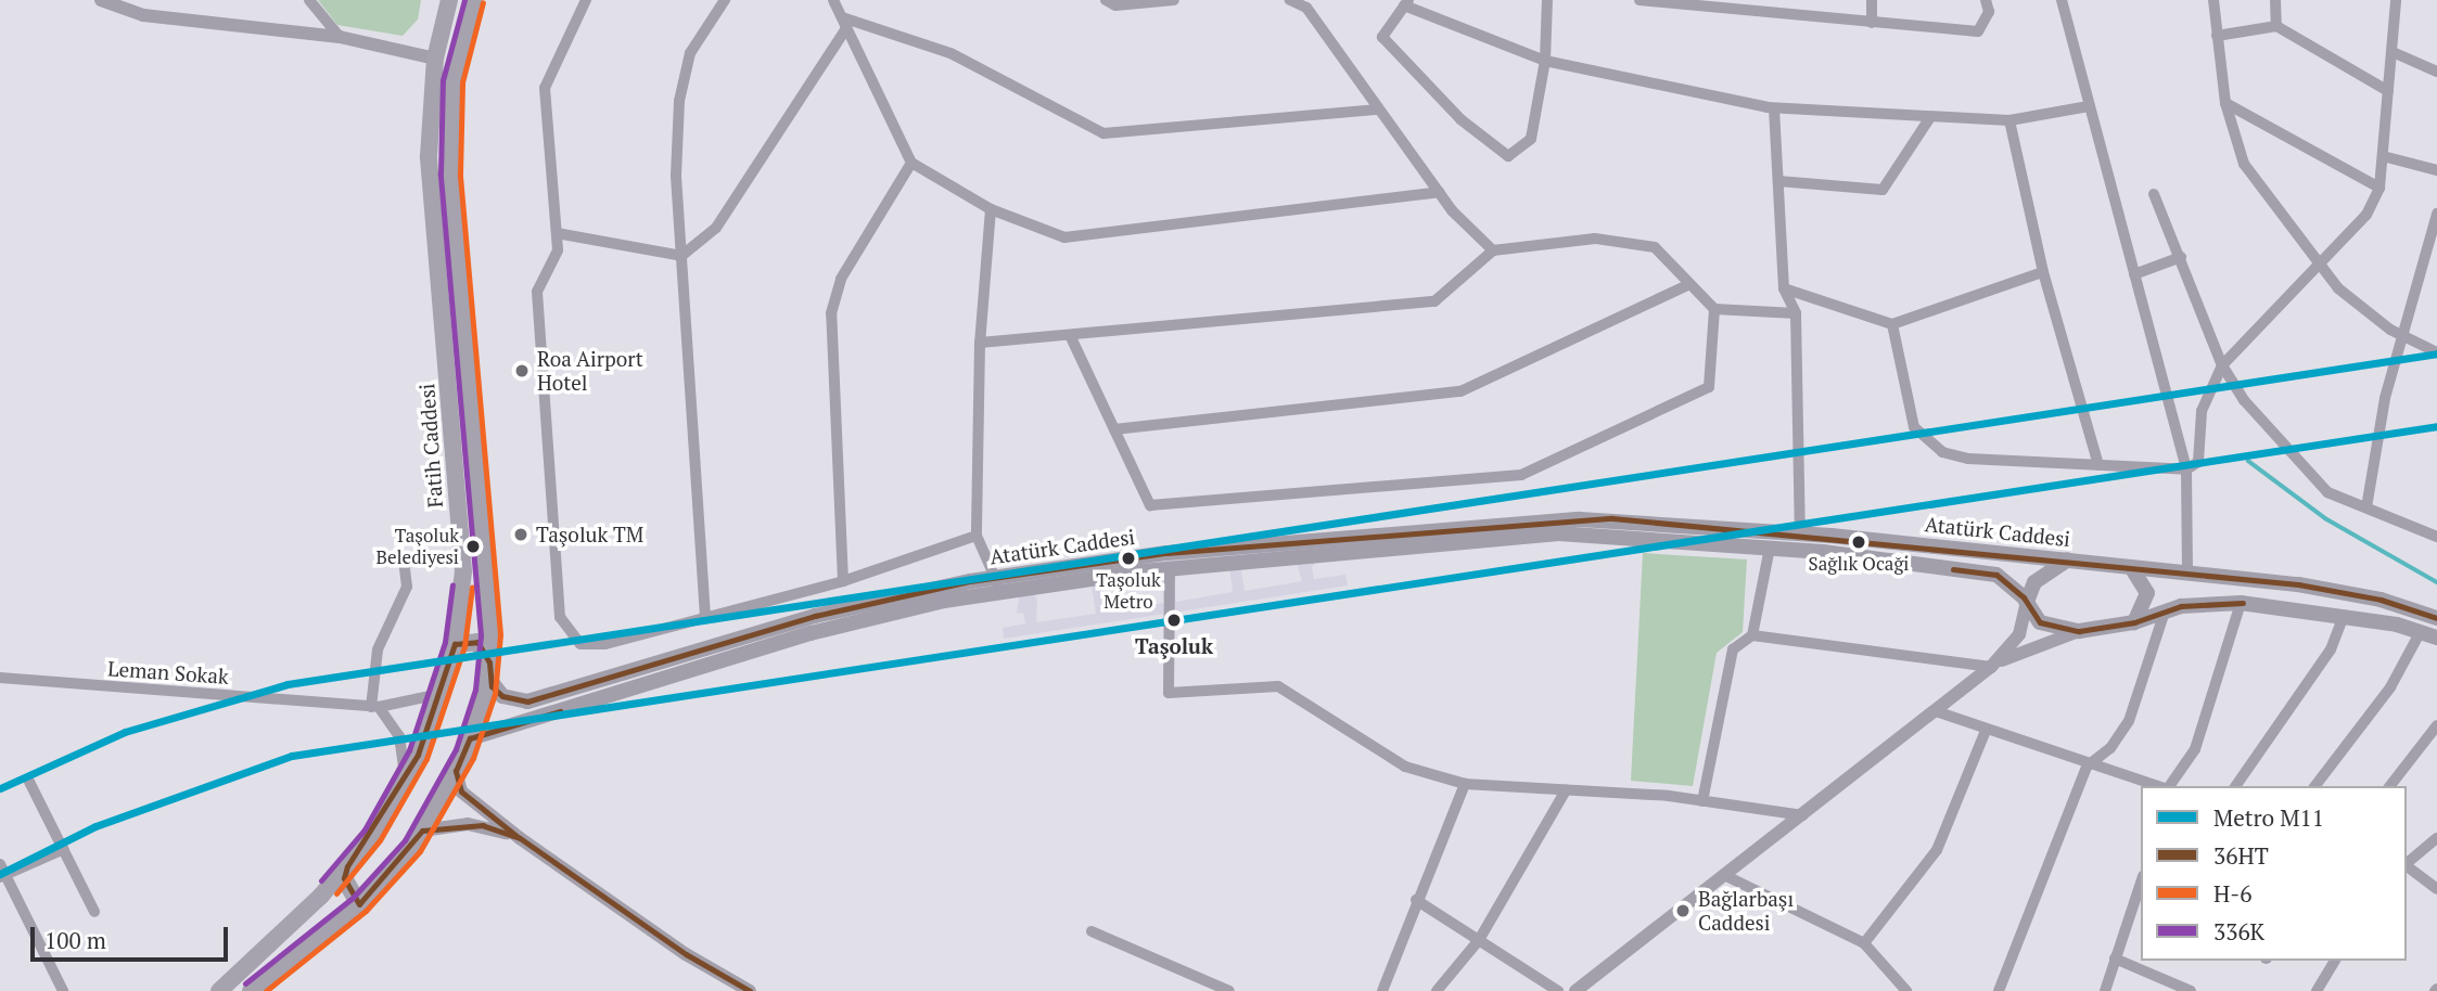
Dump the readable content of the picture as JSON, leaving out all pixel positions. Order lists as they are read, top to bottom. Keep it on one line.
{"streets":{"main road":["Fatih Caddesi","Atatürk Caddesi"],"street":["Leman Sokak"]},"crossings":[["Fatih Caddesi","Atatürk Caddesi"],["Fatih Caddesi","Leman Sokak"]],"places":["Roa Airport Hotel","Taşoluk TM","Sağlık Ocaği","Taşoluk Belediyesi","Taşoluk Metro","Taşoluk","Bağlarbaşı Caddesi"],"lines":["transit line 336K","transit line H-6","metro line M11","transit line 36HT"],"legend":["Metro M11","36HT","H-6","336K"],"scale_bar":"100 m"}
